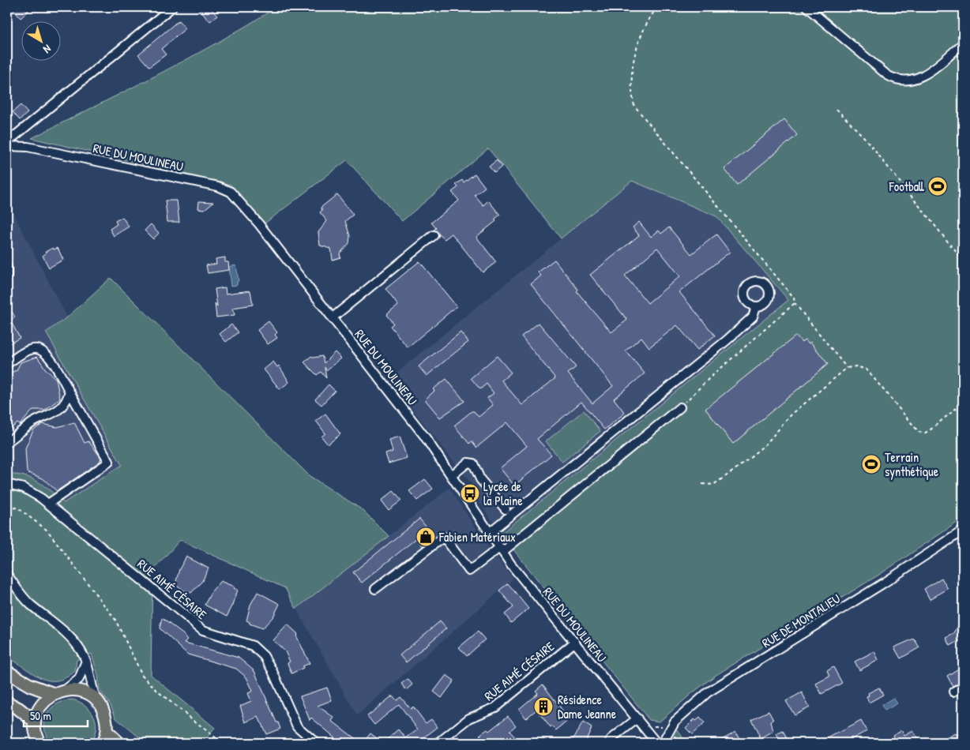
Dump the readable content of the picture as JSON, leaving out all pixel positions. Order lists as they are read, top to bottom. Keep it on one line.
{"streets":{"street":["RUE DU MOULINEAU","RUE AIMÉ CÉSAIRE","RUE DE MONTALIEU"]},"crossings":[["RUE DU MOULINEAU","RUE AIMÉ CÉSAIRE"]],"places":{"sports":["Football","Terrain synthétique"],"bus stop":["Lycée de la Plaine"],"shop":["Fabien Matériaux"],"building":["Résidence Dame Jeanne"]},"scale_bar":"50 m","north":"bottom right"}
